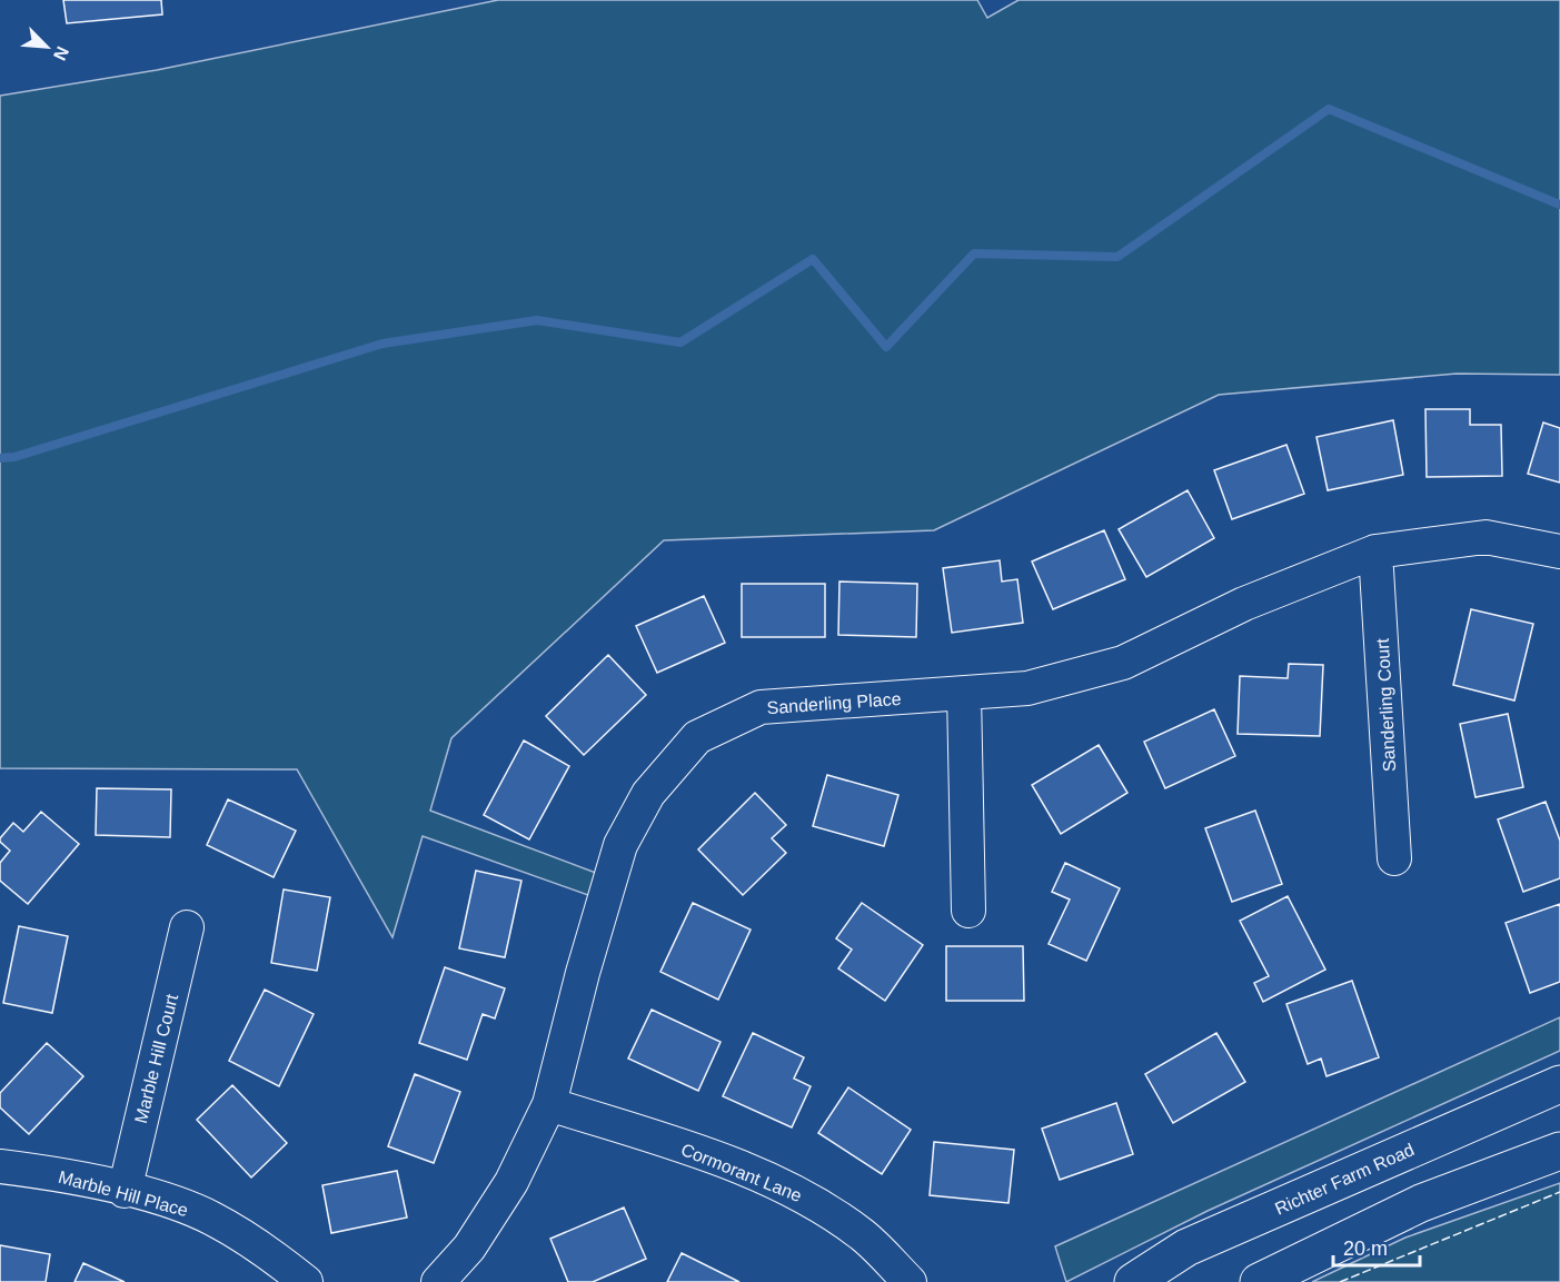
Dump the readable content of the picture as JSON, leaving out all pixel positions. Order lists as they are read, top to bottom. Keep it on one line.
{"streets":{"main road":["Richter Farm Road"],"street":["Sanderling Place","Sanderling Court","Marble Hill Court","Cormorant Lane","Marble Hill Place"]},"crossings":[["Sanderling Place","Sanderling Court"],["Sanderling Place","Cormorant Lane"],["Marble Hill Court","Marble Hill Place"]],"scale_bar":"20 m","north":"bottom right"}
